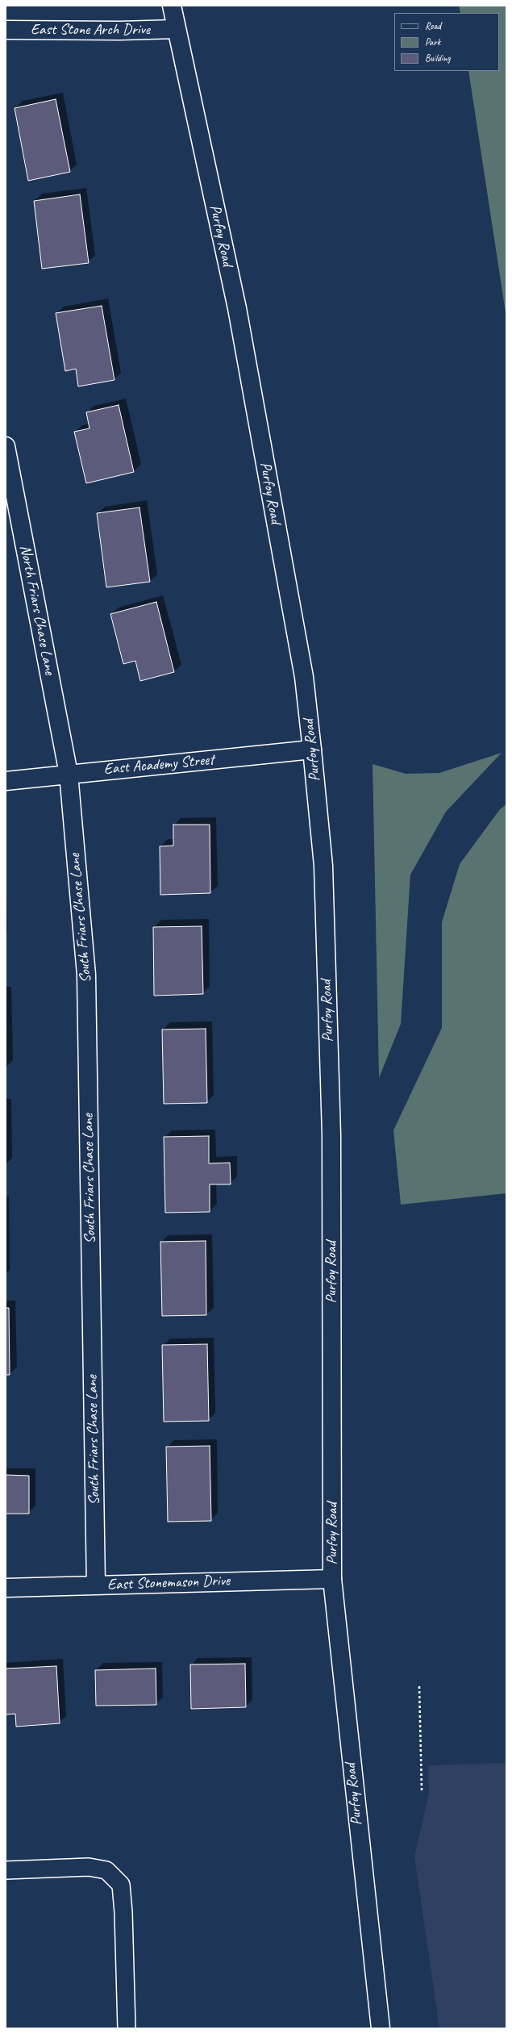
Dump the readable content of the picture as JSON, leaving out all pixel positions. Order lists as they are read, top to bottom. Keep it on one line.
{"streets":{"street":["East Stone Arch Drive","Purfoy Road","North Friars Chase Lane","East Academy Street","South Friars Chase Lane","East Stonemason Drive"]},"crossings":[["East Stone Arch Drive","Purfoy Road"],["Purfoy Road","East Academy Street"],["Purfoy Road","East Stonemason Drive"],["North Friars Chase Lane","East Academy Street"],["North Friars Chase Lane","South Friars Chase Lane"],["East Academy Street","South Friars Chase Lane"],["South Friars Chase Lane","East Stonemason Drive"]],"legend":["Road","Park","Building"]}
